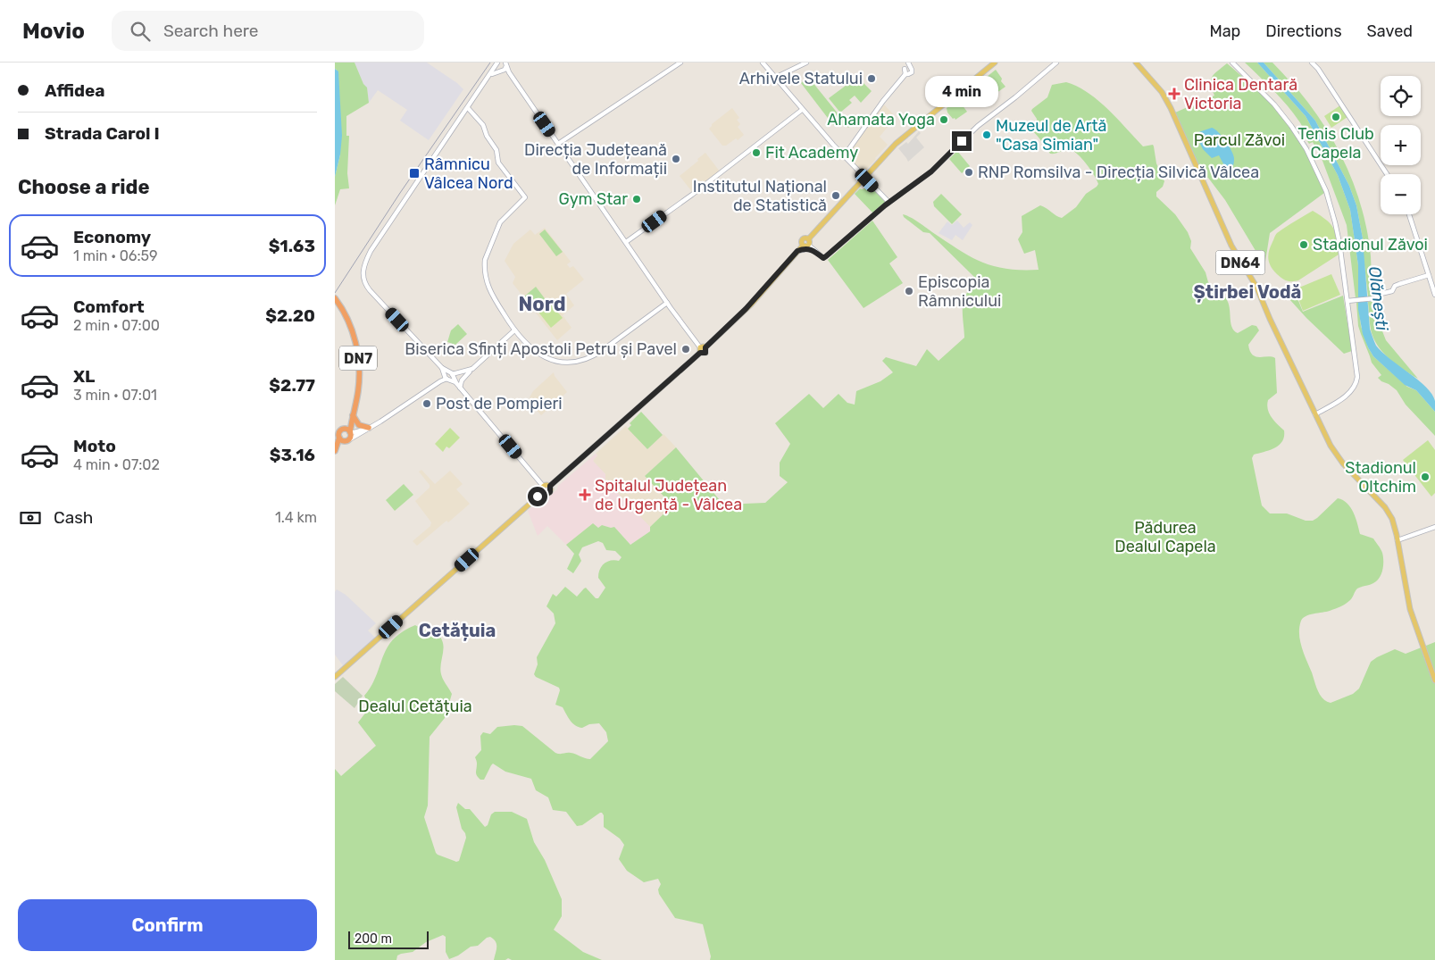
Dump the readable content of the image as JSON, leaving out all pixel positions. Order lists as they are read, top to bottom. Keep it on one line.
{"streets":{"highway":["DN7"],"main road":["DN64"]},"districts":["Știrbei Vodă","Nord","Cetățuia"],"water":["Olănești"],"parks":["Parcul Zăvoi","Pădurea Dealul Capela","Dealul Cetățuia"],"places":{"other":["Arhivele Statului","Tenis Club Capela","Ahamata Yoga","Muzeul de Artă \"Casa Simian\"","Fit Academy","Direcția Județeană de Informații","RNP Romsilva - Direcția Silvică Vâlcea","Institutul Național de Statistică","Gym Star","Stadionul Zăvoi","Episcopia Râmnicului","Biserica Sfinți Apostoli Petru și Pavel","Post de Pompieri","Stadionul Oltchim"],"health":["Clinica Dentară Victoria","Spitalul Județean de Urgență - Vâlcea"],"transit":["Râmnicu Vâlcea Nord"]},"scale_bar":"200 m","page":{"header":"Movio","search":"Search here","nav":["Map","Directions","Saved"],"banner":["Affidea","Strada Carol I"],"map_buttons":["+","−"],"bubble":"4 min","heading":"Choose a ride","list":[{"name":"Economy","note":"1 min · 06:59","value":"$1.63"},{"name":"Comfort","note":"2 min · 07:00","value":"$2.20"},{"name":"XL","note":"3 min · 07:01","value":"$2.77"},{"name":"Moto","note":"4 min · 07:02","value":"$3.16"}],"pay":["Cash","1.4 km"],"buttons":"Confirm","scale":"200 m"}}
